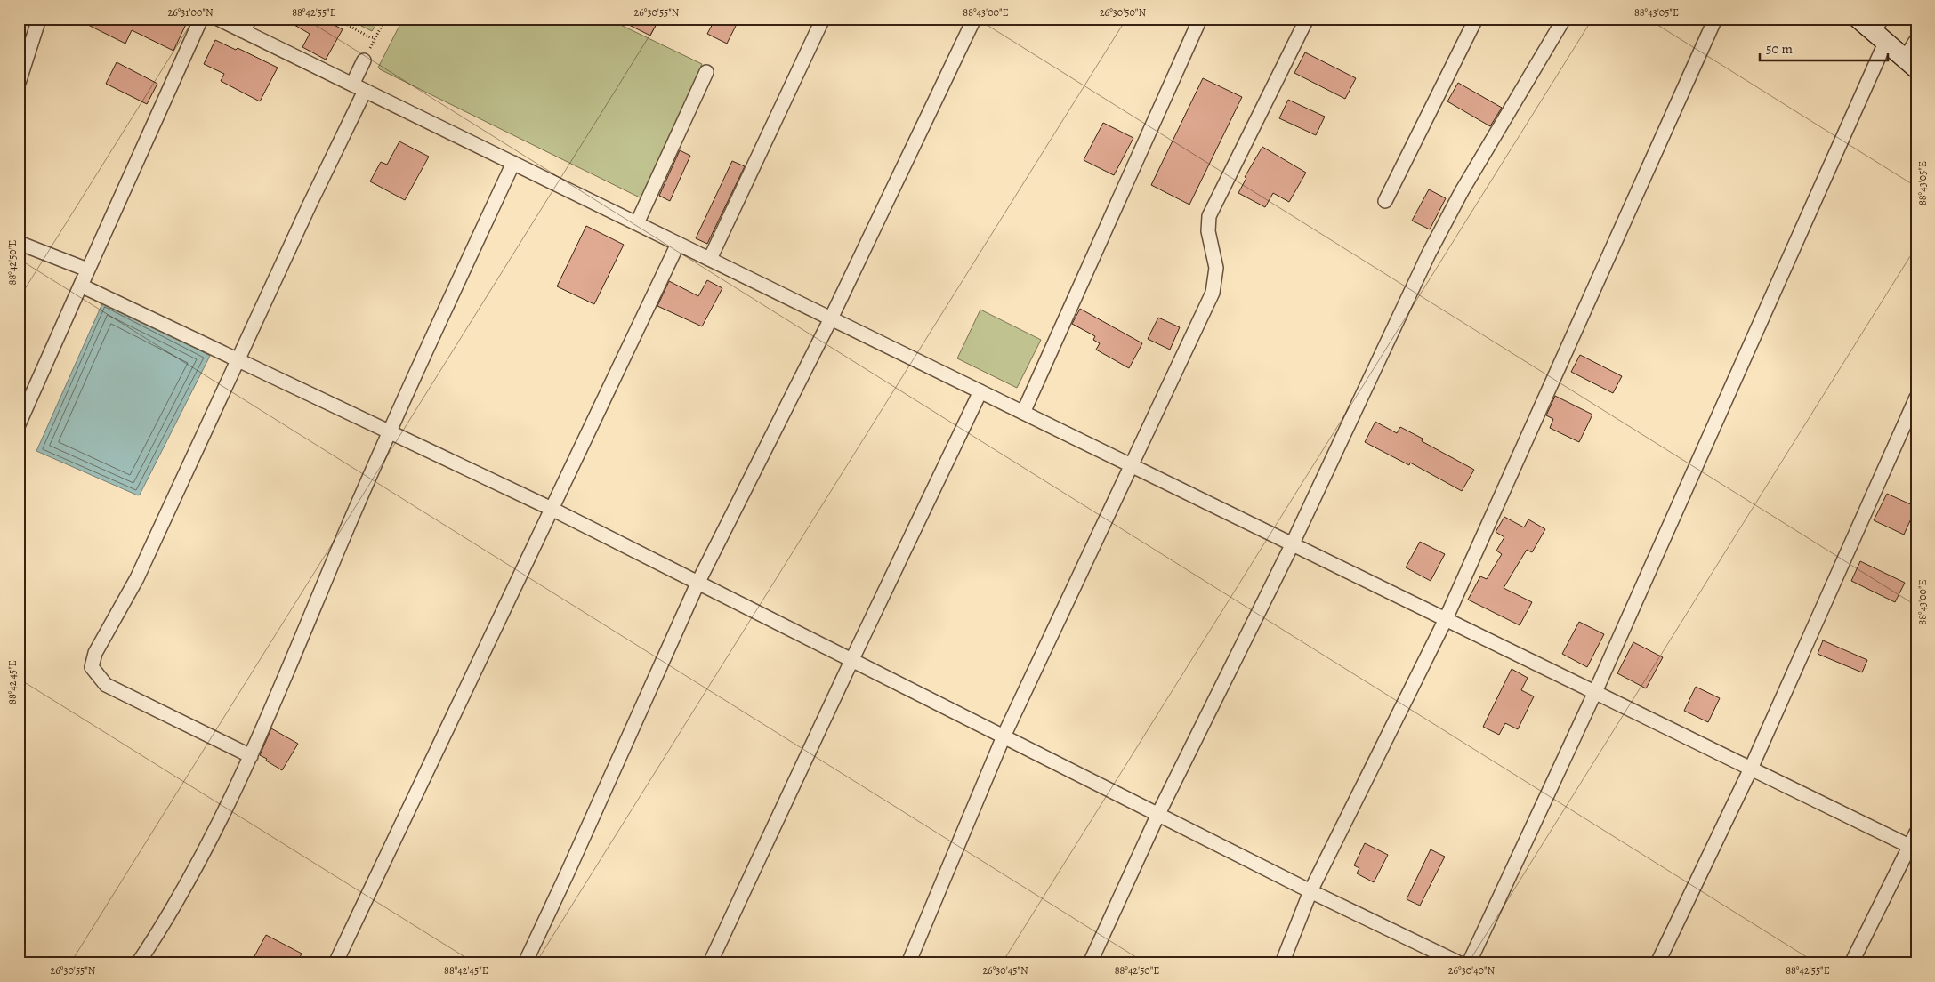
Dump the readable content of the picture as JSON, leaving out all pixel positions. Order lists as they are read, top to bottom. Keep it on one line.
{"scale_bar":"50 m","coordinates":["26°31'00\"N","88°42'55\"E","26°30'55\"N","88°43'00\"E","26°30'50\"N","88°43'05\"E","88°42'50\"E","88°42'45\"E","26°30'45\"N","26°30'40\"N"]}
